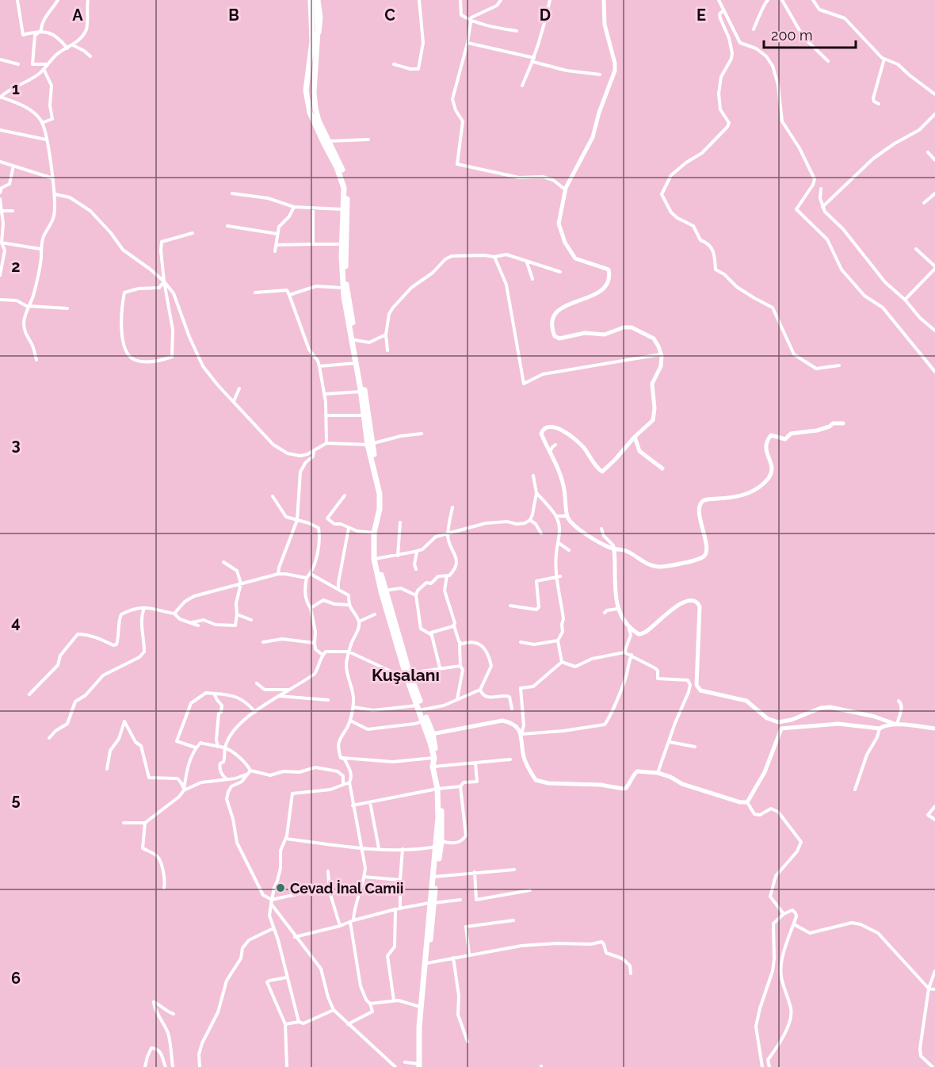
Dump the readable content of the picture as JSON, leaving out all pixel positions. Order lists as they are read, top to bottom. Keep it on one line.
{"districts":["Kuşalanı"],"places":["Cevad İnal Camii"],"scale_bar":"200 m","grid":{"columns":["A","B","C","D","E"],"rows":["1","2","3","4","5","6"]}}
